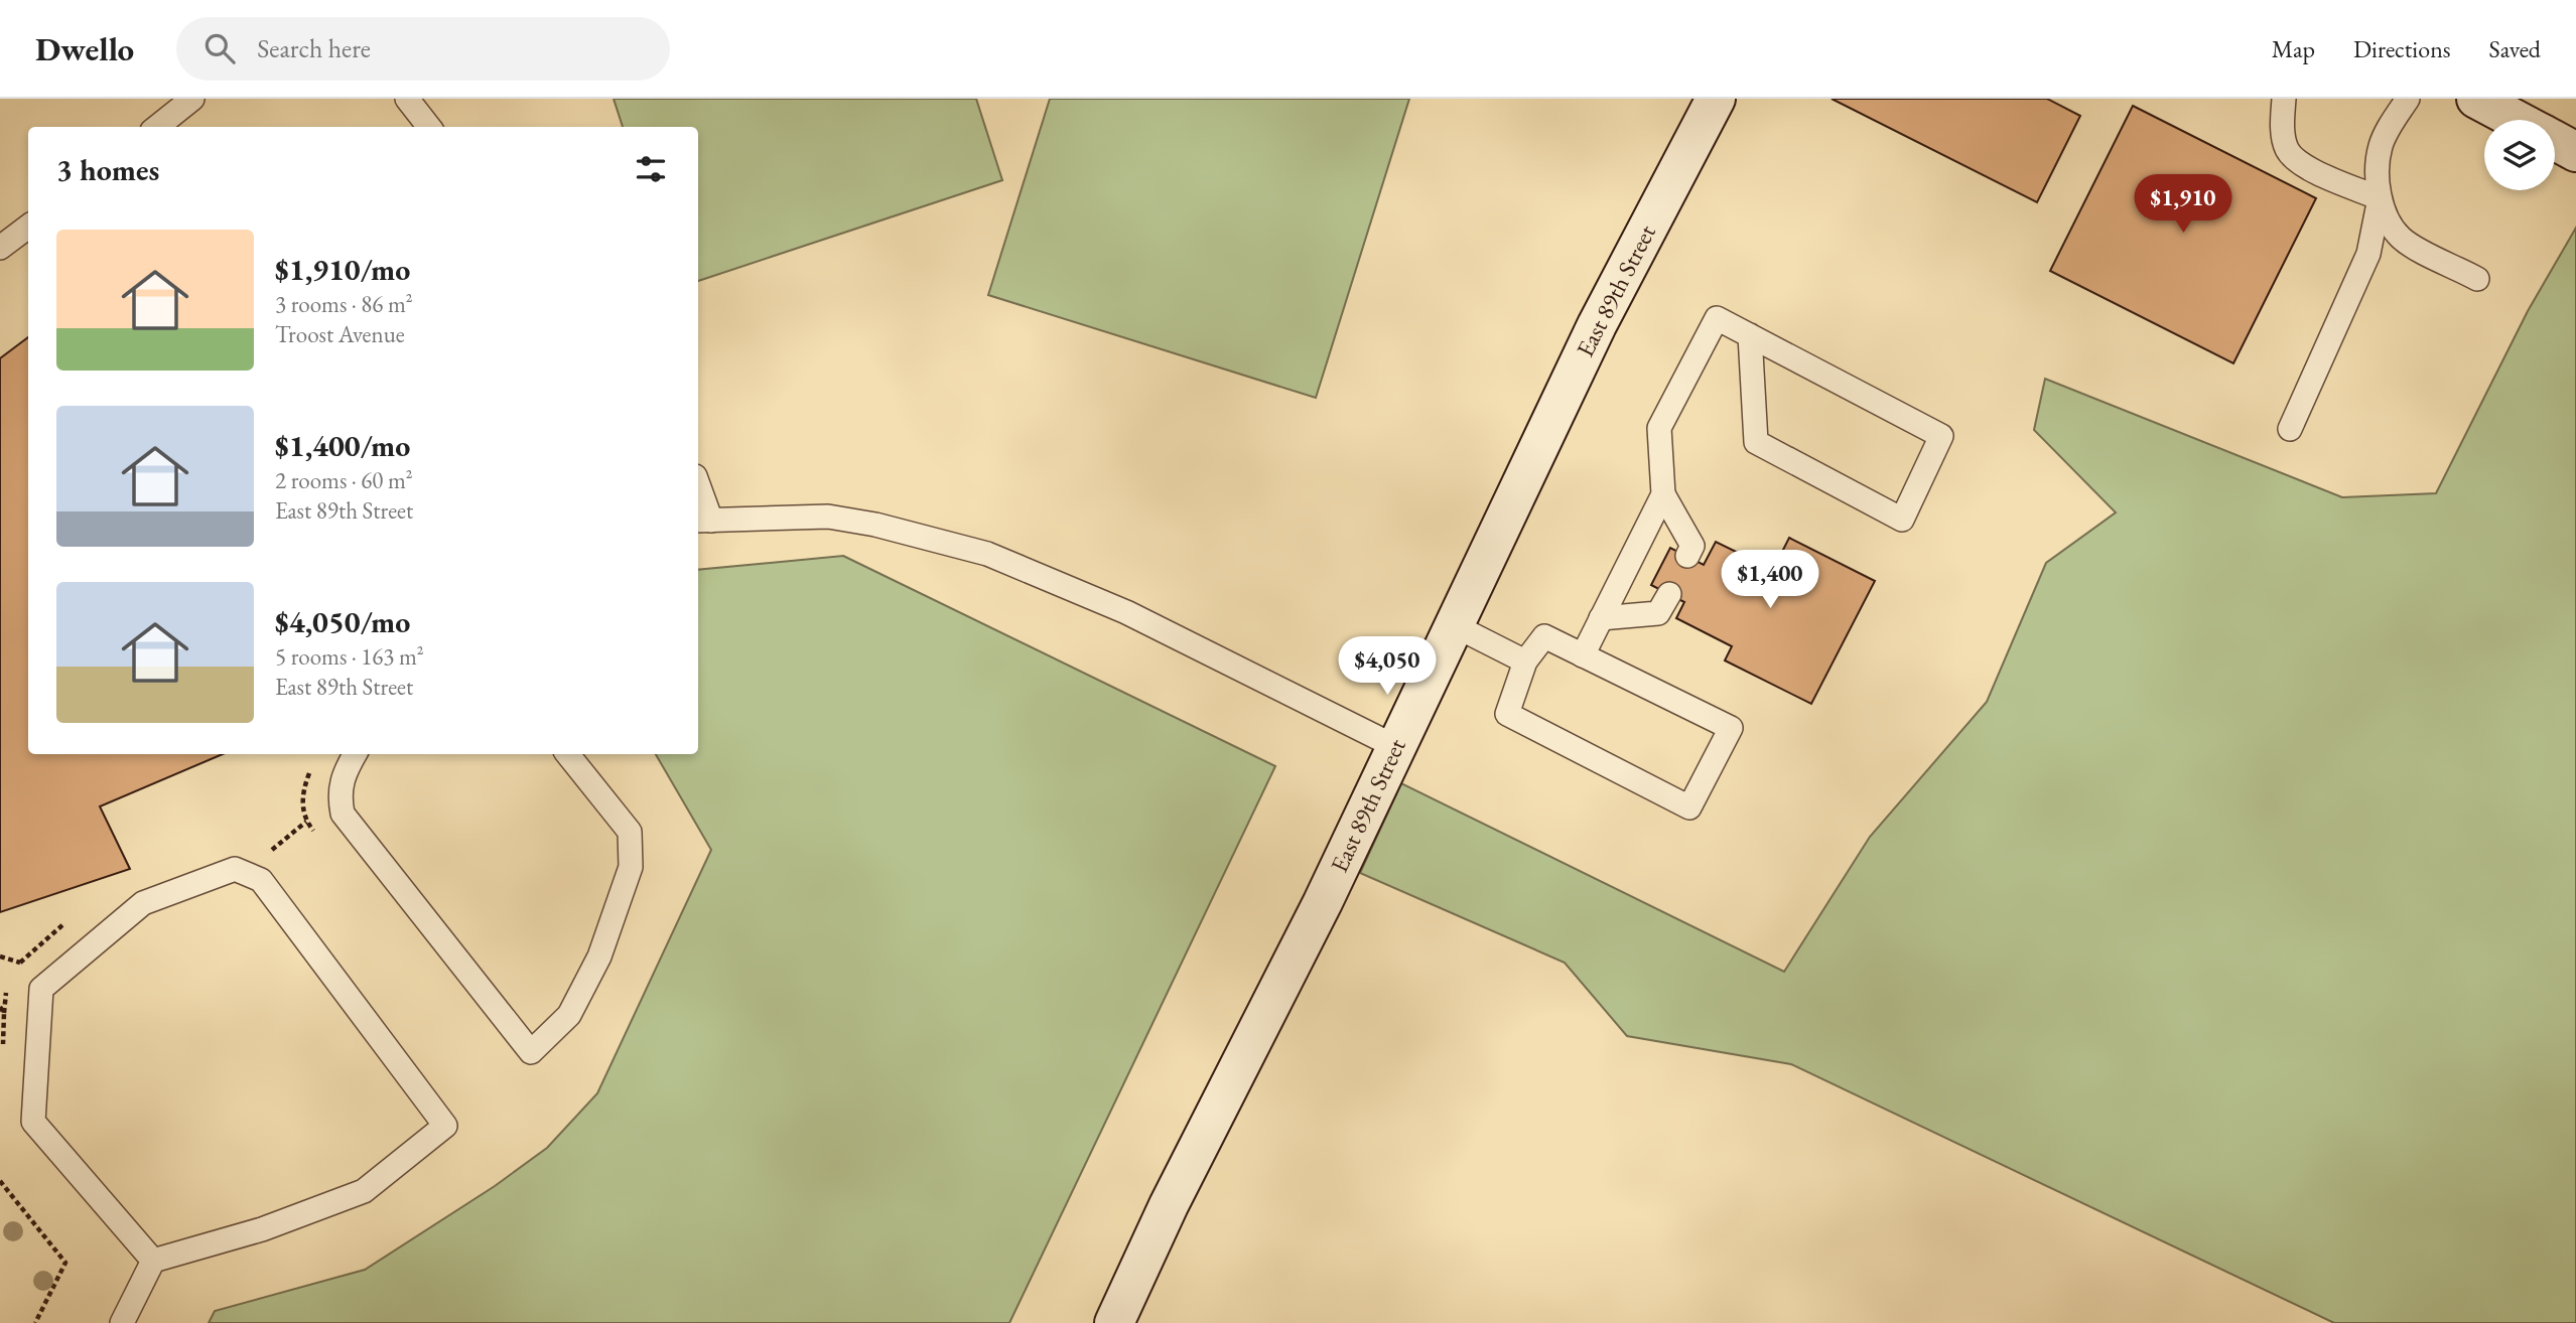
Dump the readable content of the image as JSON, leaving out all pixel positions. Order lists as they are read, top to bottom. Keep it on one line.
{"streets":{"street":["East 89th Street"]},"page":{"header":"Dwello","search":"Search here","nav":["Map","Directions","Saved"],"heading":"3 homes","price":["$1,910","$1,400","$4,050"],"list":[{"name":"$1,910/mo","note":"3 rooms · 86 m² · Troost Avenue"},{"name":"$1,400/mo","note":"2 rooms · 60 m² · East 89th Street"},{"name":"$4,050/mo","note":"5 rooms · 163 m² · East 89th Street"}]}}
